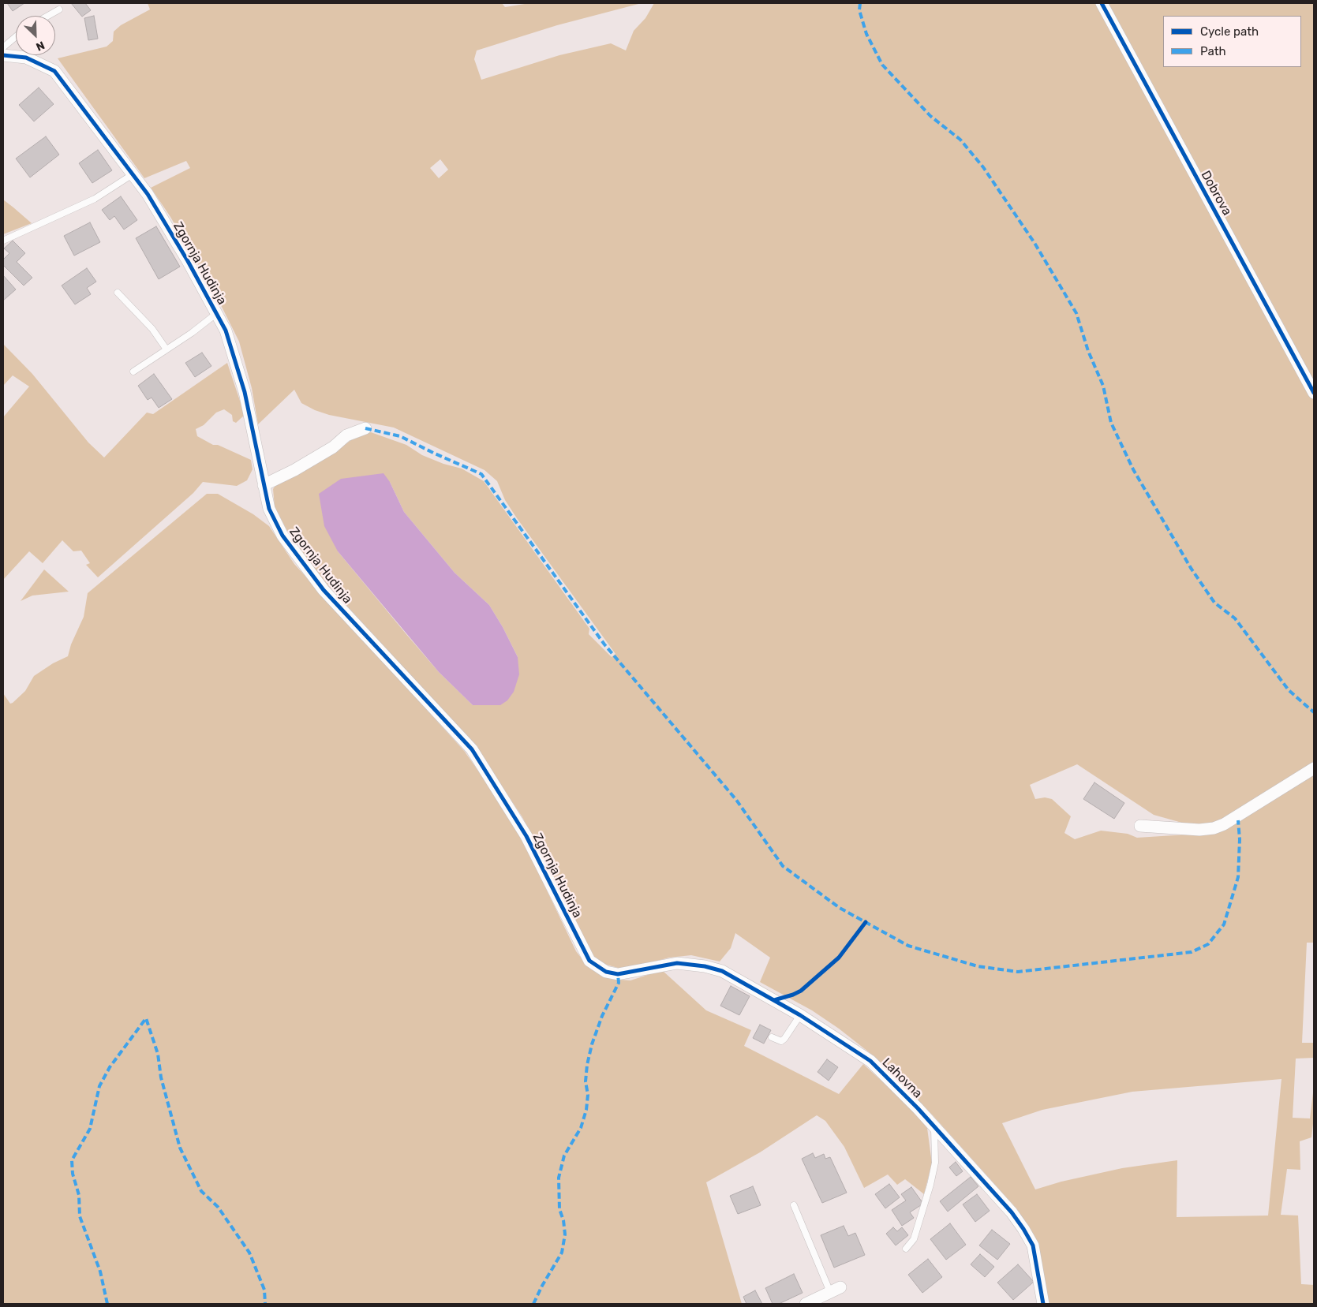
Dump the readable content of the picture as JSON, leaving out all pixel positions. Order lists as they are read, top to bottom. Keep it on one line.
{"streets":{"street":["Dobrova","Zgornja Hudinja","Lahovna"]},"crossings":[["Zgornja Hudinja","Lahovna"]],"legend":["Cycle path","Path"],"north":"bottom right"}
